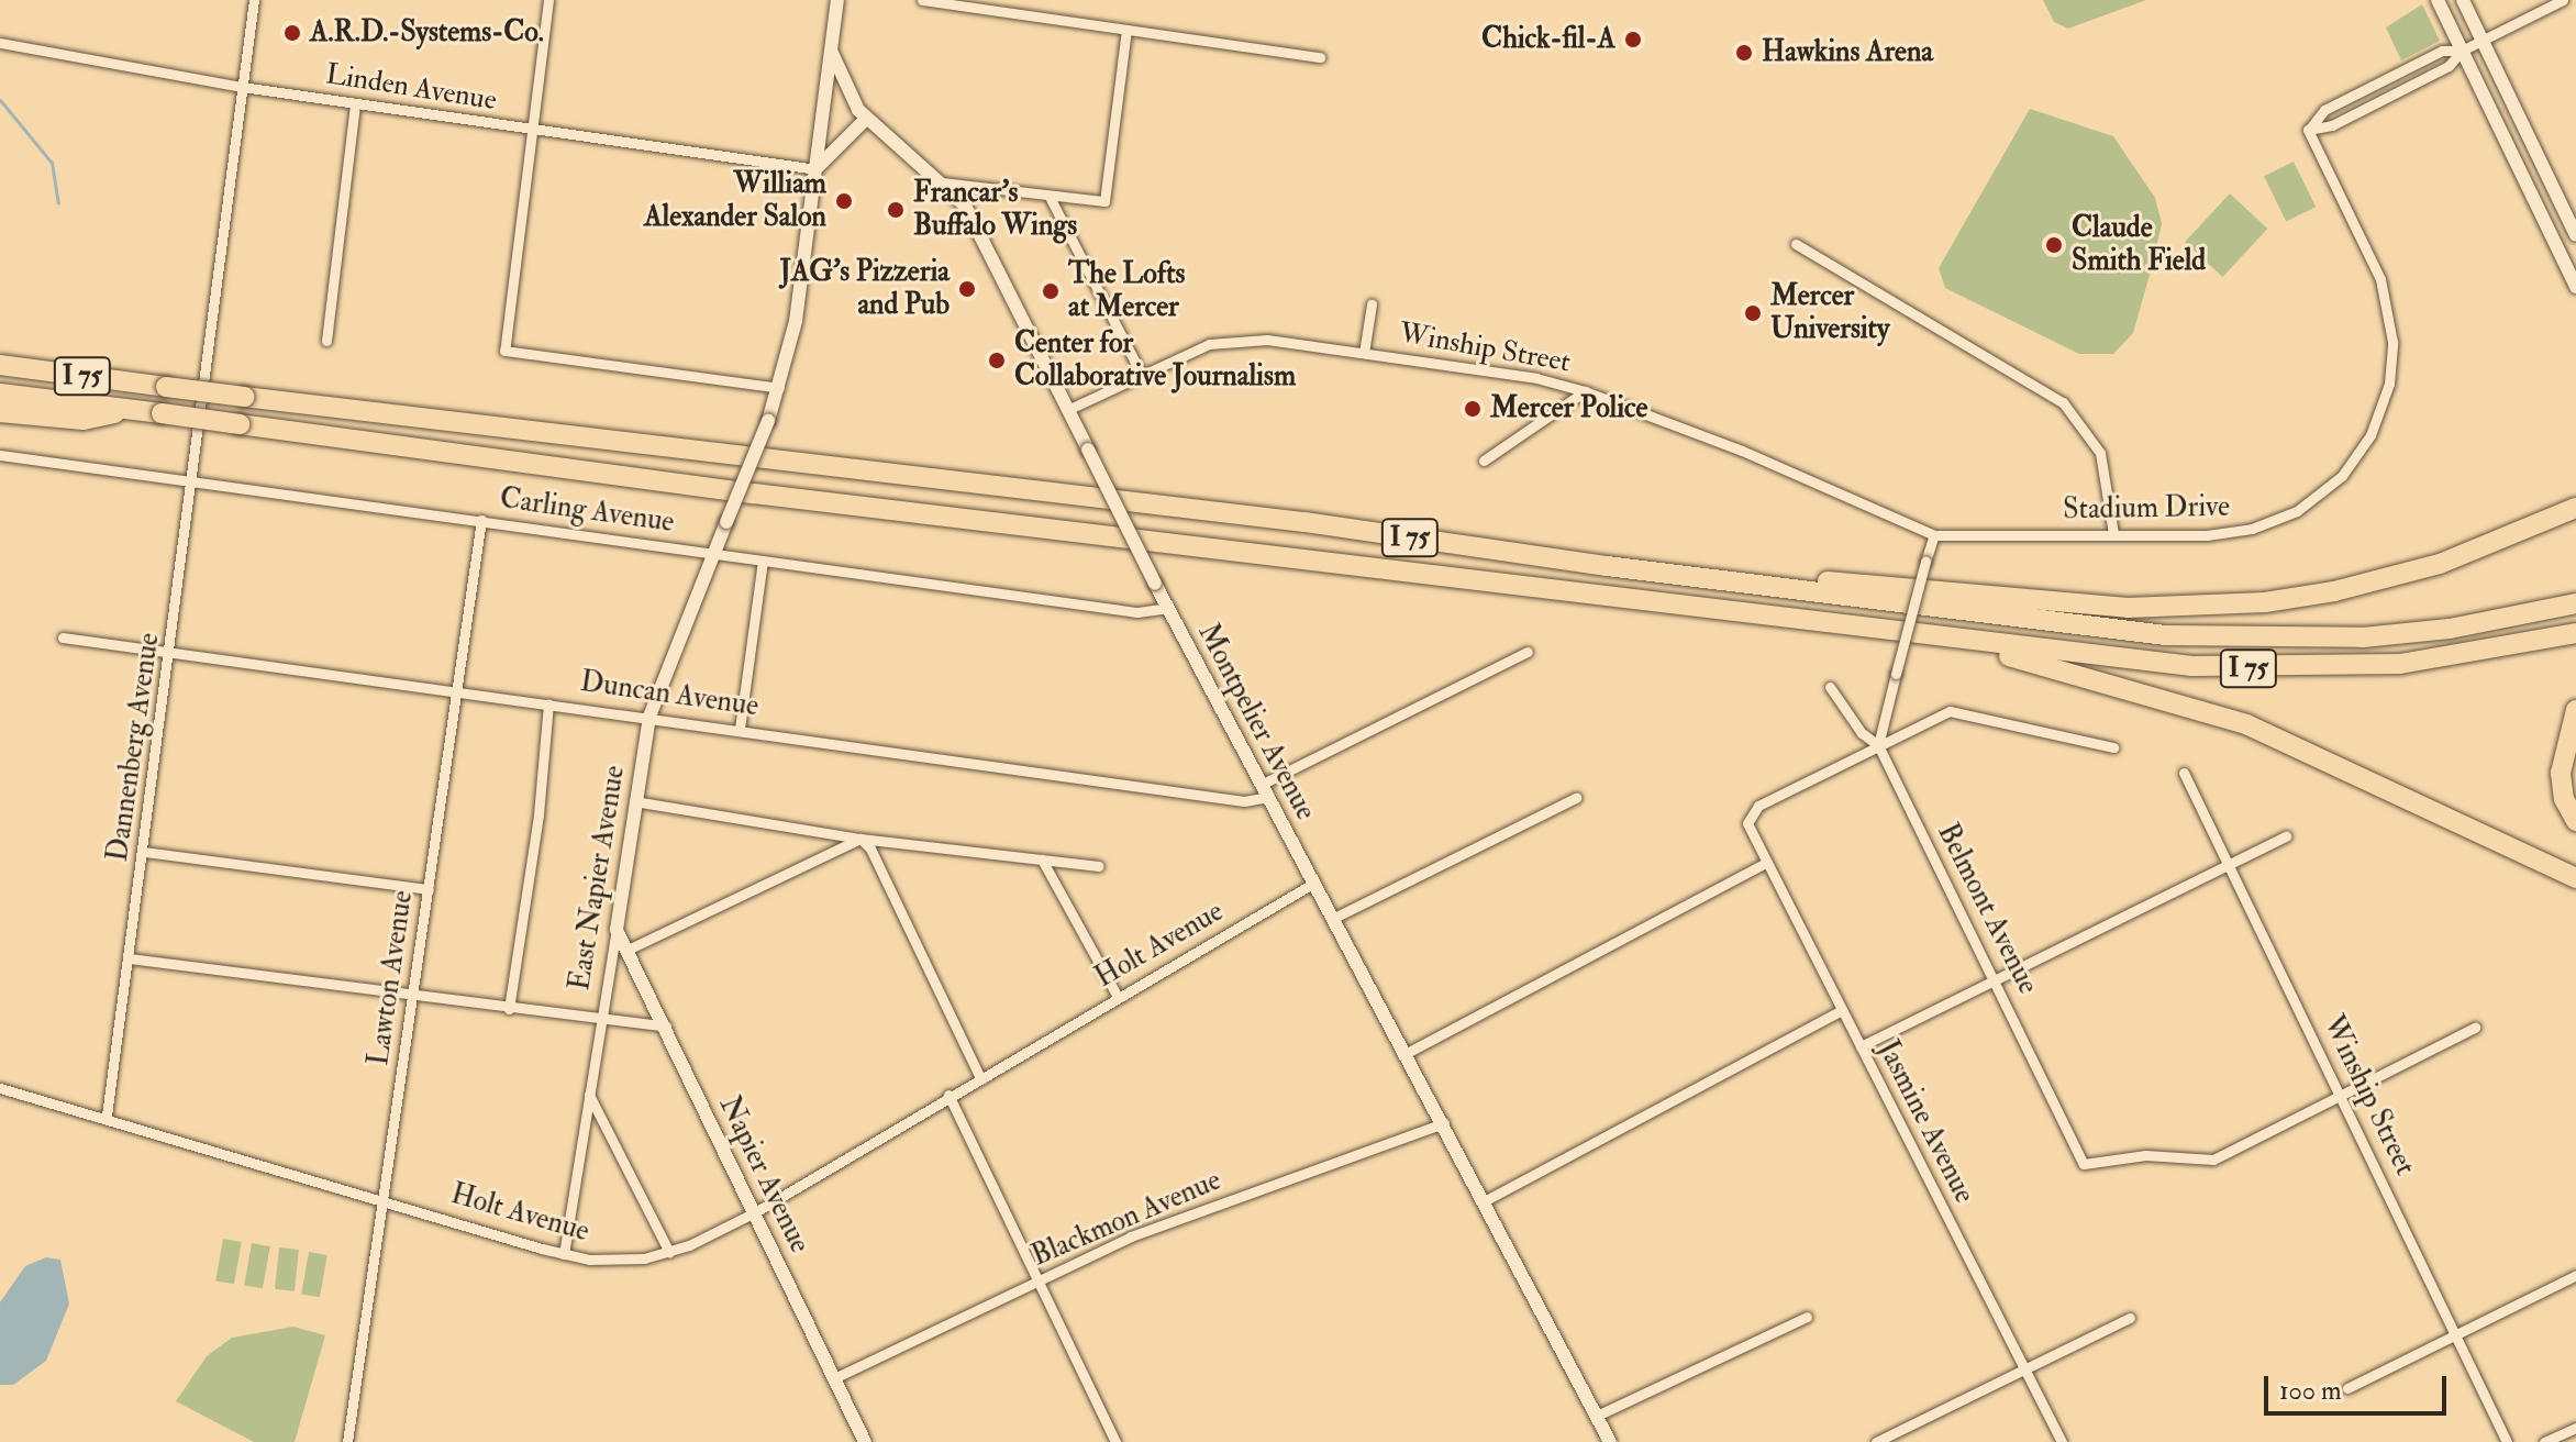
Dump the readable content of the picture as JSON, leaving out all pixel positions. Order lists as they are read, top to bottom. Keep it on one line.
{"streets":{"highway":["I 75"],"street":["Linden Avenue","Winship Street","Stadium Drive","Carling Avenue","Duncan Avenue","Montpelier Avenue","Dannenberg Avenue","East Napier Avenue","Belmont Avenue","Holt Avenue","Lawton Avenue","Jasmine Avenue","Napier Avenue","Blackmon Avenue"]},"crossings":[["Linden Avenue","Dannenberg Avenue"],["Linden Avenue","East Napier Avenue"],["Winship Street","Stadium Drive"],["Winship Street","Montpelier Avenue"],["Winship Street","Belmont Avenue"],["Carling Avenue","Montpelier Avenue"],["Carling Avenue","Dannenberg Avenue"],["Carling Avenue","East Napier Avenue"],["Carling Avenue","Lawton Avenue"],["Duncan Avenue","Montpelier Avenue"],["Duncan Avenue","Dannenberg Avenue"],["Duncan Avenue","East Napier Avenue"],["Duncan Avenue","Lawton Avenue"],["Montpelier Avenue","East Napier Avenue"],["Montpelier Avenue","Holt Avenue"],["Montpelier Avenue","Blackmon Avenue"],["Dannenberg Avenue","Holt Avenue"],["East Napier Avenue","Holt Avenue"],["East Napier Avenue","Napier Avenue"],["Belmont Avenue","Jasmine Avenue"],["Holt Avenue","Lawton Avenue"],["Holt Avenue","Napier Avenue"],["Napier Avenue","Blackmon Avenue"]],"places":["A.R.D.-Systems-Co.","Chick-fil-A","Hawkins Arena","William Alexander Salon","Francar's Buffalo Wings","Claude Smith Field","JAG’s Pizzeria and Pub","The Lofts at Mercer","Mercer University","Center for Collaborative Journalism","Mercer Police"],"scale_bar":"100 m"}
